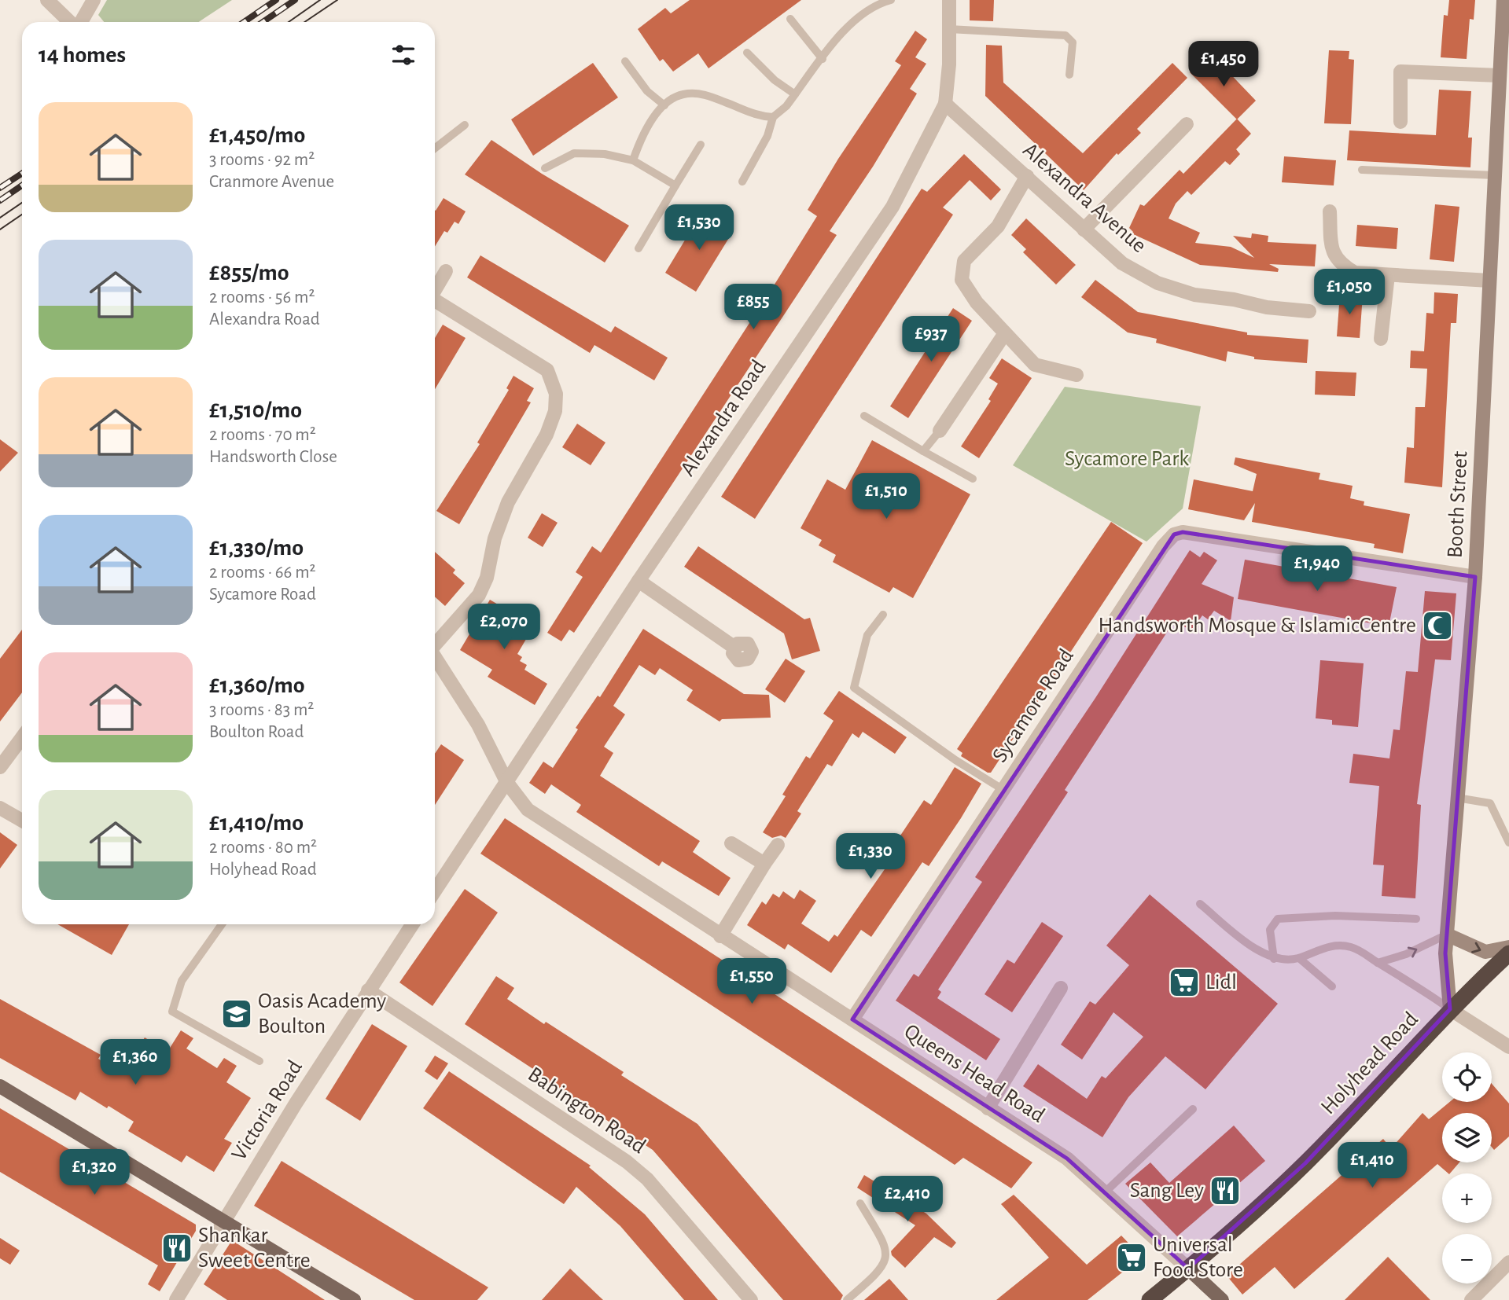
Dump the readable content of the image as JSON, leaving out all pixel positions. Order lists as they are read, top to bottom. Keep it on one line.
{"streets":{"highway":["Holyhead Road"],"main road":["Booth Street"],"street":["Alexandra Avenue","Alexandra Road","Sycamore Road","Queens Head Road","Victoria Road","Babington Road"]},"crossings":[["Alexandra Avenue","Alexandra Road"],["Alexandra Road","Queens Head Road"],["Booth Street","Sycamore Road"],["Booth Street","Holyhead Road"],["Sycamore Road","Queens Head Road"],["Holyhead Road","Queens Head Road"],["Victoria Road","Babington Road"]],"parks":["Sycamore Park"],"places":{"mosque":["Handsworth Mosque & IslamicCentre"],"supermarket":["Lidl","Universal Food Store"],"school or university":["Oasis Academy Boulton"],"restaurant":["Sang Ley","Shankar Sweet Centre"]},"page":{"heading":"14 homes","price":["£1,450","£1,530","£1,050","£855","£937","£1,510","£1,940","£2,070","£1,330","£1,550","£1,360","£1,410","£1,320","£2,410"],"list":[{"name":"£1,450/mo","note":"3 rooms · 92 m² · Cranmore Avenue"},{"name":"£855/mo","note":"2 rooms · 56 m² · Alexandra Road"},{"name":"£1,510/mo","note":"2 rooms · 70 m² · Handsworth Close"},{"name":"£1,330/mo","note":"2 rooms · 66 m² · Sycamore Road"},{"name":"£1,360/mo","note":"3 rooms · 83 m² · Boulton Road"},{"name":"£1,410/mo","note":"2 rooms · 80 m² · Holyhead Road"}],"map_buttons":["+","−"]}}
